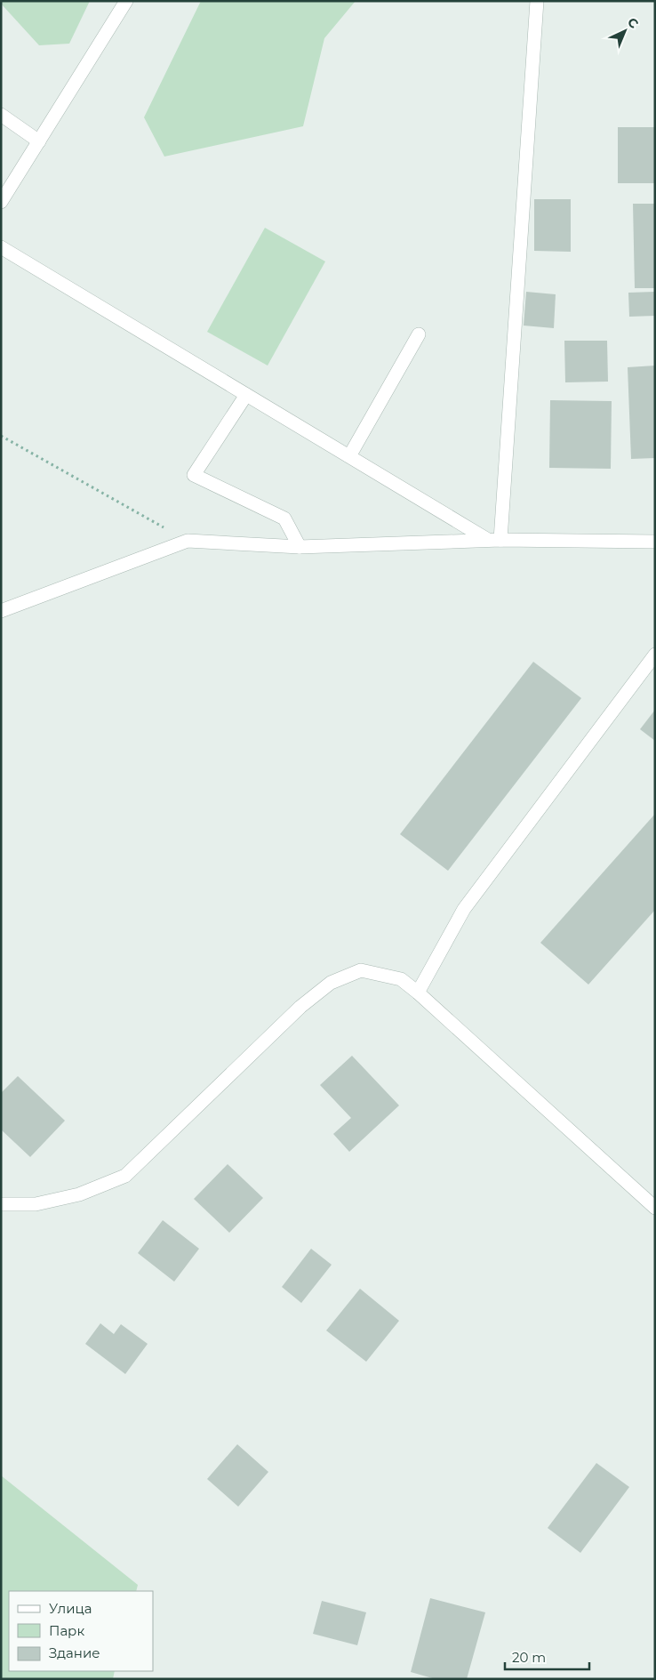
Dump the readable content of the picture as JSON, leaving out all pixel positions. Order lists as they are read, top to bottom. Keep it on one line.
{"legend":["Улица","Парк","Здание"],"scale_bar":"20 m","north":"top right"}
